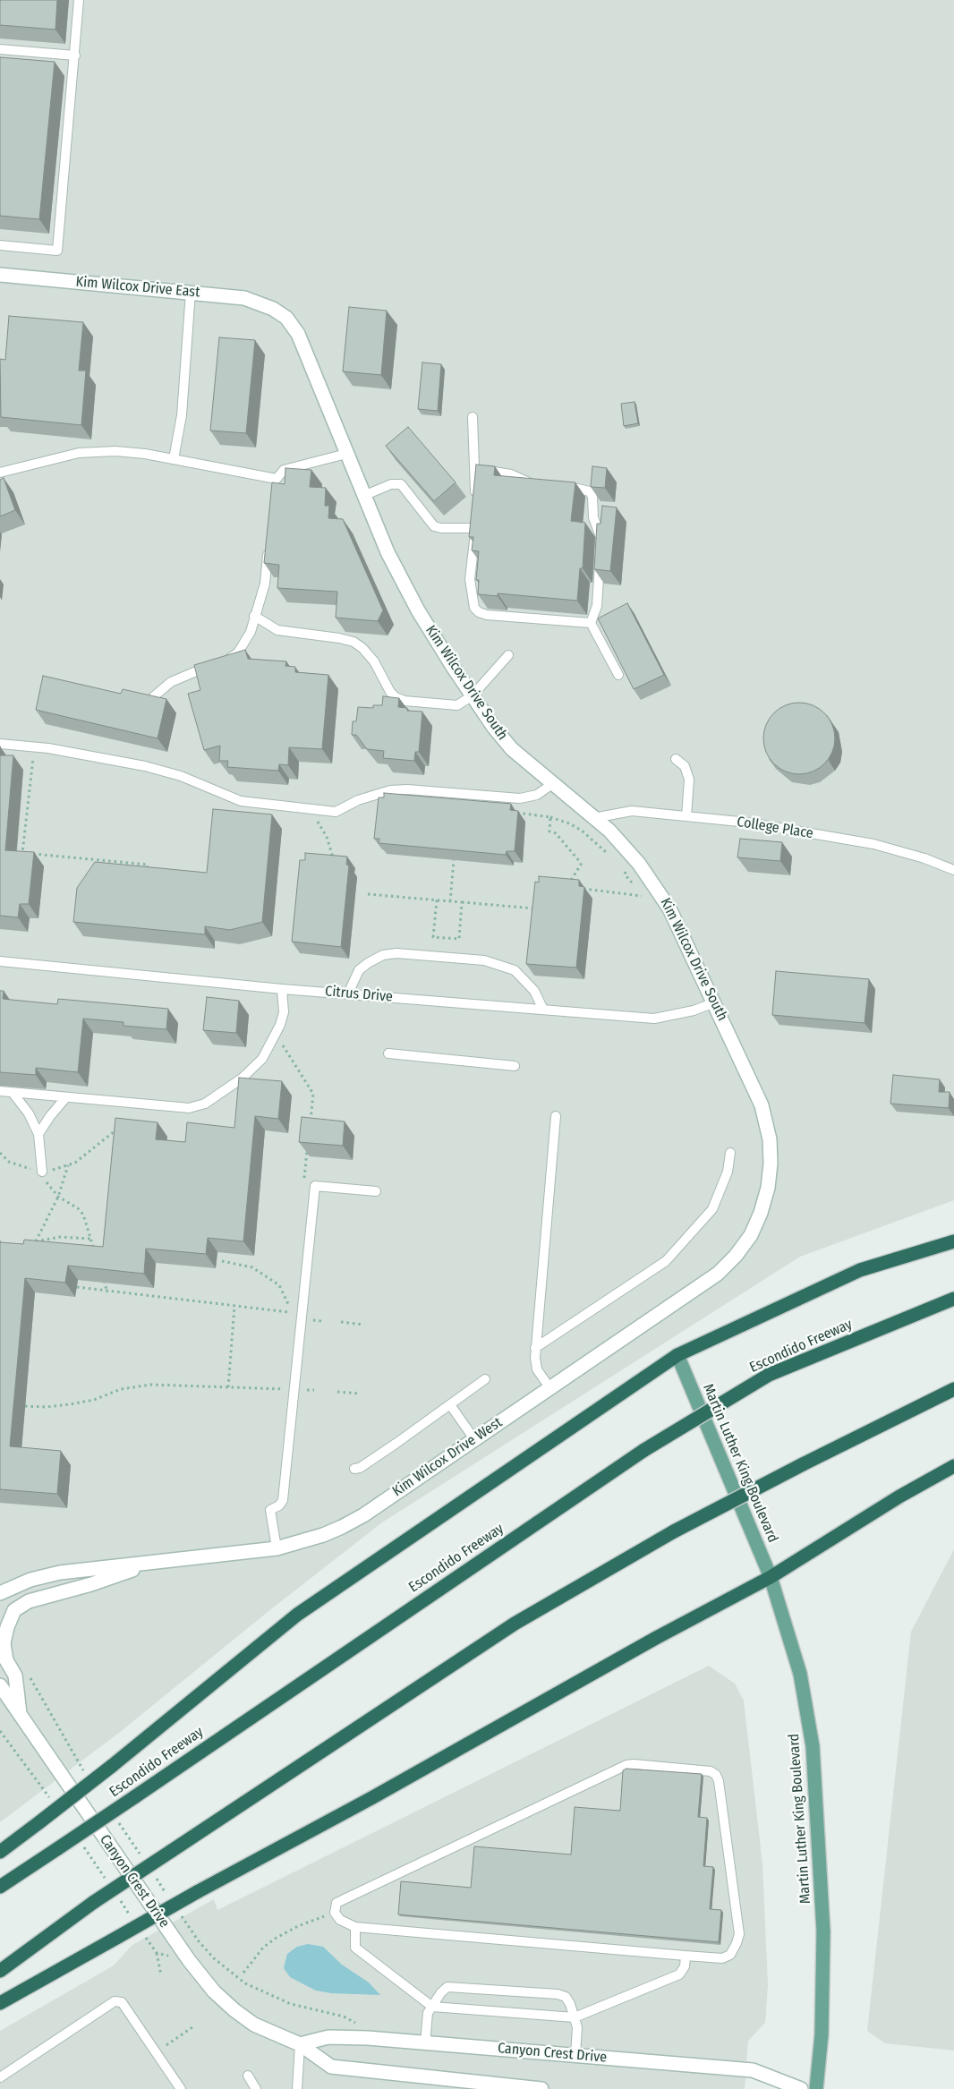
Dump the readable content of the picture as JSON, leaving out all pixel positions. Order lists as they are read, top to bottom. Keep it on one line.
{"streets":{"highway":["Escondido Freeway"],"main road":["Martin Luther King Boulevard"],"street":["Kim Wilcox Drive East","Kim Wilcox Drive South","Kim Wilcox Drive West","Canyon Crest Drive"],"lane":["College Place","Citrus Drive"]},"crossings":[["Kim Wilcox Drive East","Kim Wilcox Drive South"],["Kim Wilcox Drive South","College Place"],["Kim Wilcox Drive South","Citrus Drive"],["Kim Wilcox Drive South","Kim Wilcox Drive West"]]}
